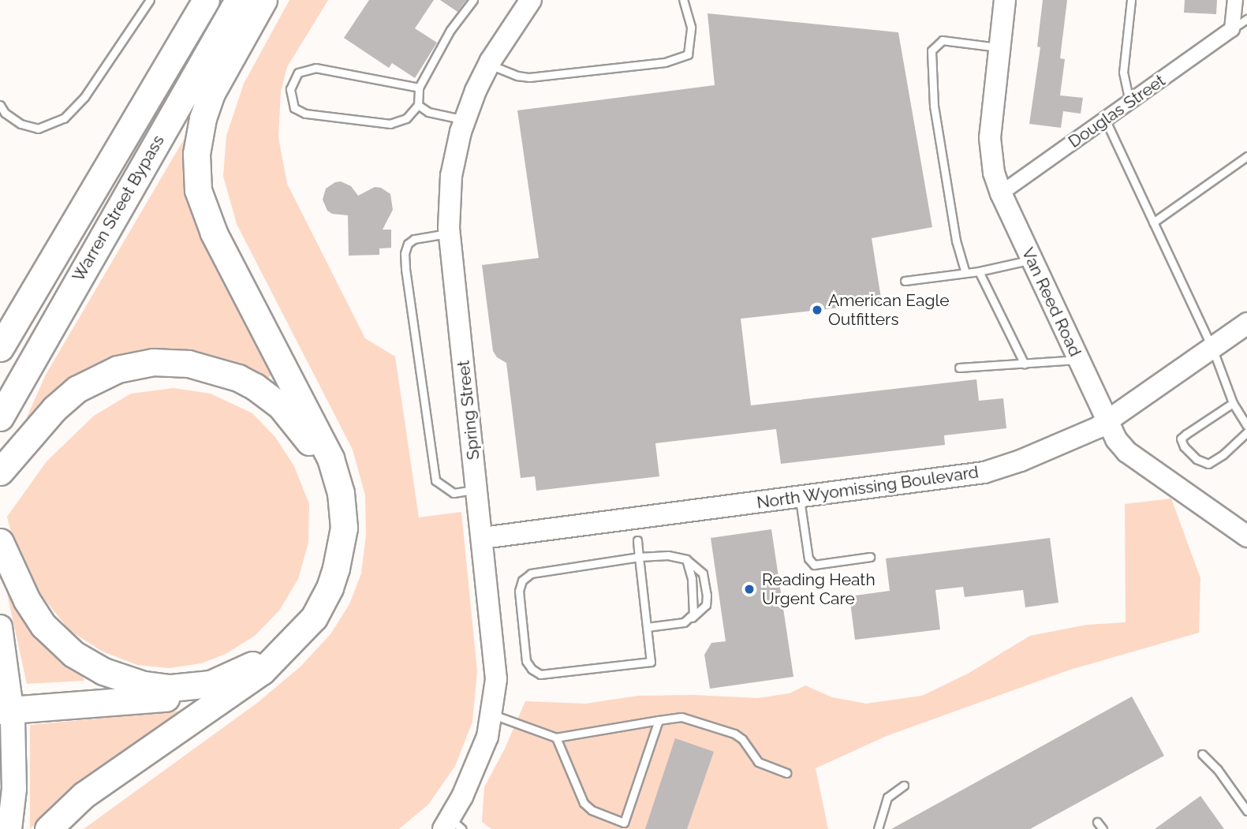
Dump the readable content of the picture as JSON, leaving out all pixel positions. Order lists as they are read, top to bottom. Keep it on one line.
{"streets":{"highway":["Warren Street Bypass"],"street":["Douglas Street","Van Reed Road","Spring Street","North Wyomissing Boulevard"]},"crossings":[["Douglas Street","Van Reed Road"],["Van Reed Road","North Wyomissing Boulevard"],["Spring Street","North Wyomissing Boulevard"]],"places":["American Eagle Outfitters","Reading Heath Urgent Care"]}
